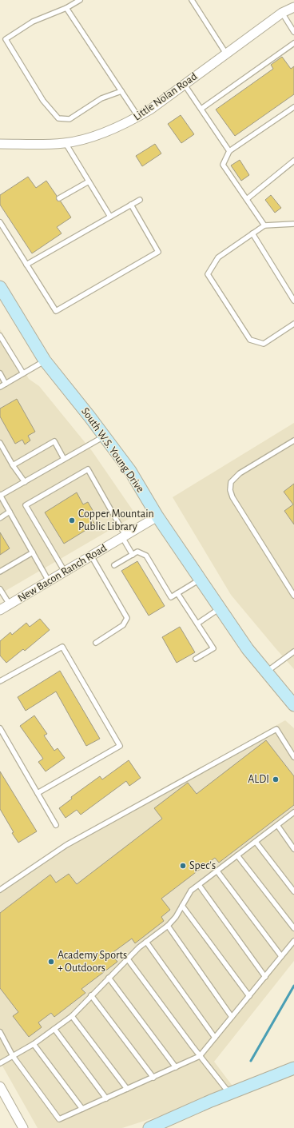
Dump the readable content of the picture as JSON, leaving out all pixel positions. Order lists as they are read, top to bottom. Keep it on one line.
{"streets":{"main road":["South W.S. Young Drive"],"street":["Little Nolan Road","New Bacon Ranch Road"]},"crossings":[["South W.S. Young Drive","New Bacon Ranch Road"]],"places":["Copper Mountain Public Library","ALDI","Spec's","Academy Sports + Outdoors"]}
